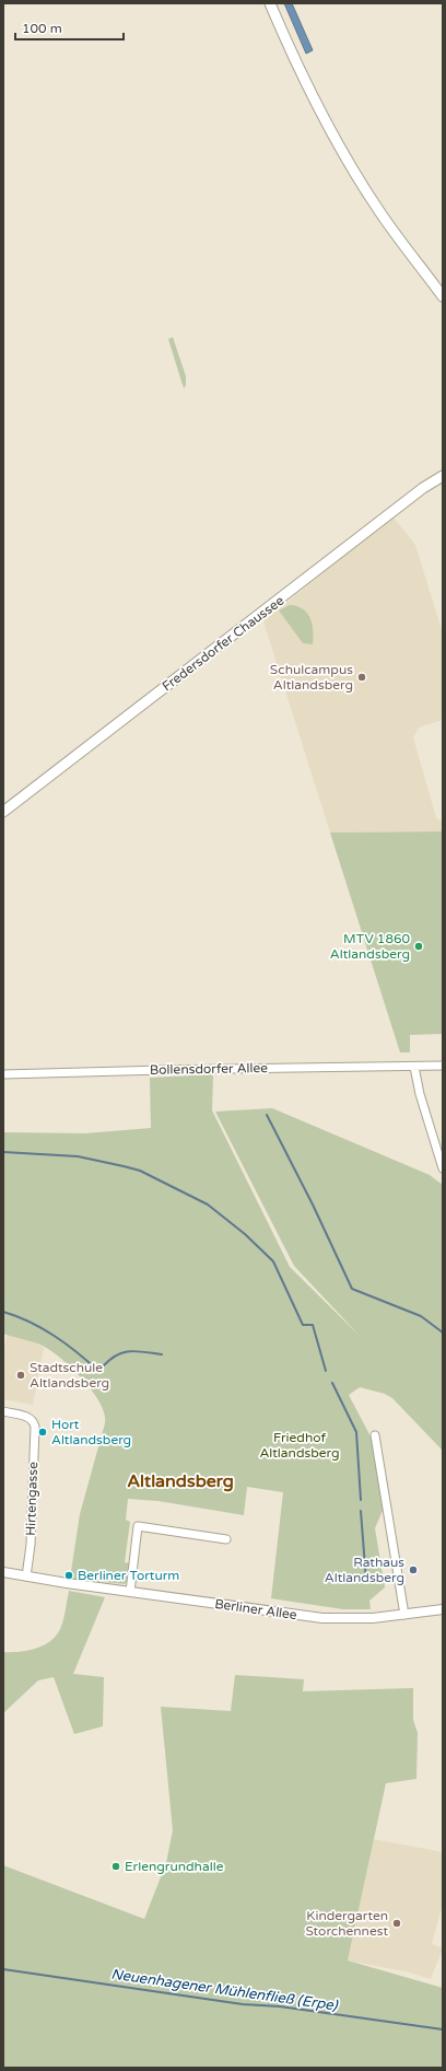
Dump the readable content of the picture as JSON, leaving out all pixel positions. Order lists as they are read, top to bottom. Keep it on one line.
{"streets":{"main road":["Fredersdorfer Chaussee"],"street":["Bollensdorfer Allee","Hirtengasse","Berliner Allee"]},"crossings":[["Hirtengasse","Berliner Allee"]],"districts":["Altlandsberg"],"water":["Neuenhagener Mühlenfließ (Erpe)"],"parks":["Friedhof Altlandsberg"],"places":["Schulcampus Altlandsberg","MTV 1860 Altlandsberg","Stadtschule Altlandsberg","Hort Altlandsberg","Rathaus Altlandsberg","Berliner Torturm","Erlengrundhalle","Kindergarten Storchennest"],"scale_bar":"100 m"}
